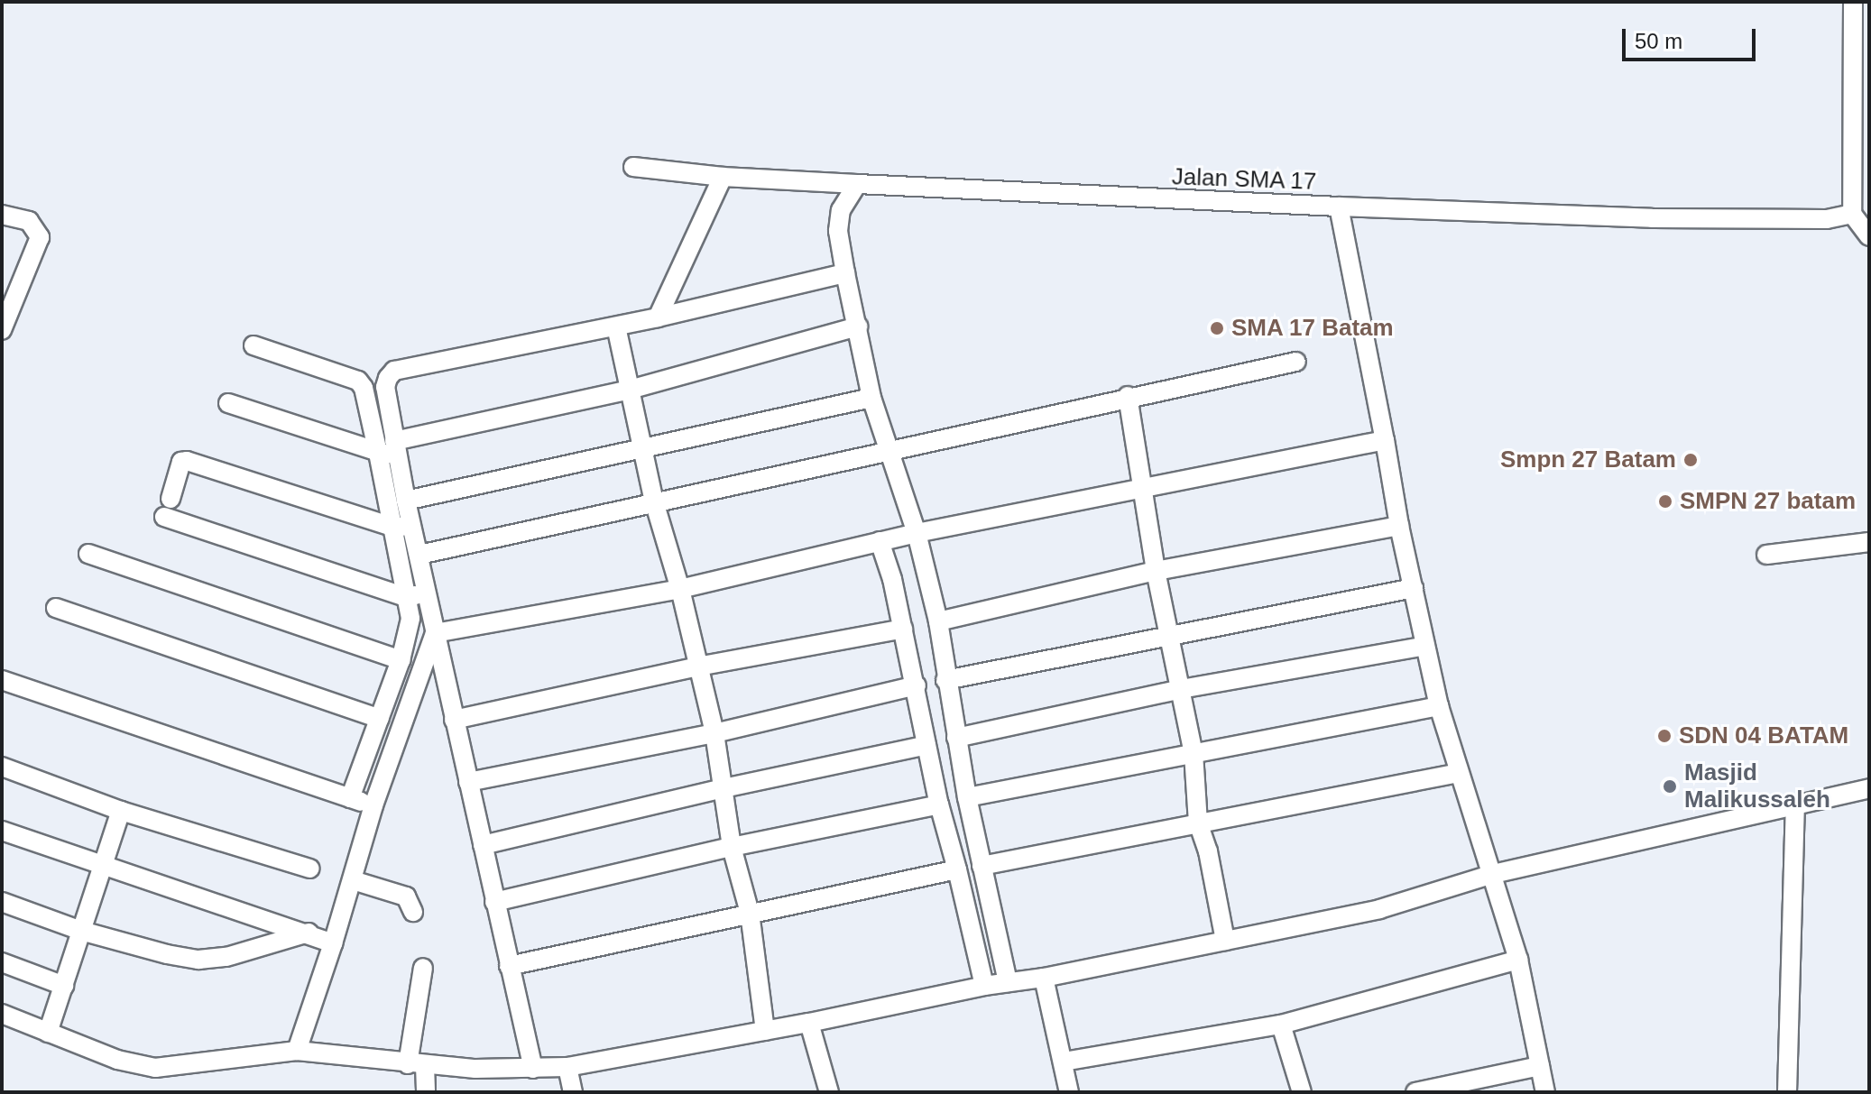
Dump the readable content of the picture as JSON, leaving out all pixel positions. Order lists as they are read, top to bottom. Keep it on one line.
{"streets":{"street":["Jalan SMA 17"]},"places":["SMA 17 Batam","Smpn 27 Batam","SMPN 27 batam","SDN 04 BATAM","Masjid Malikussaleh"],"scale_bar":"50 m"}
